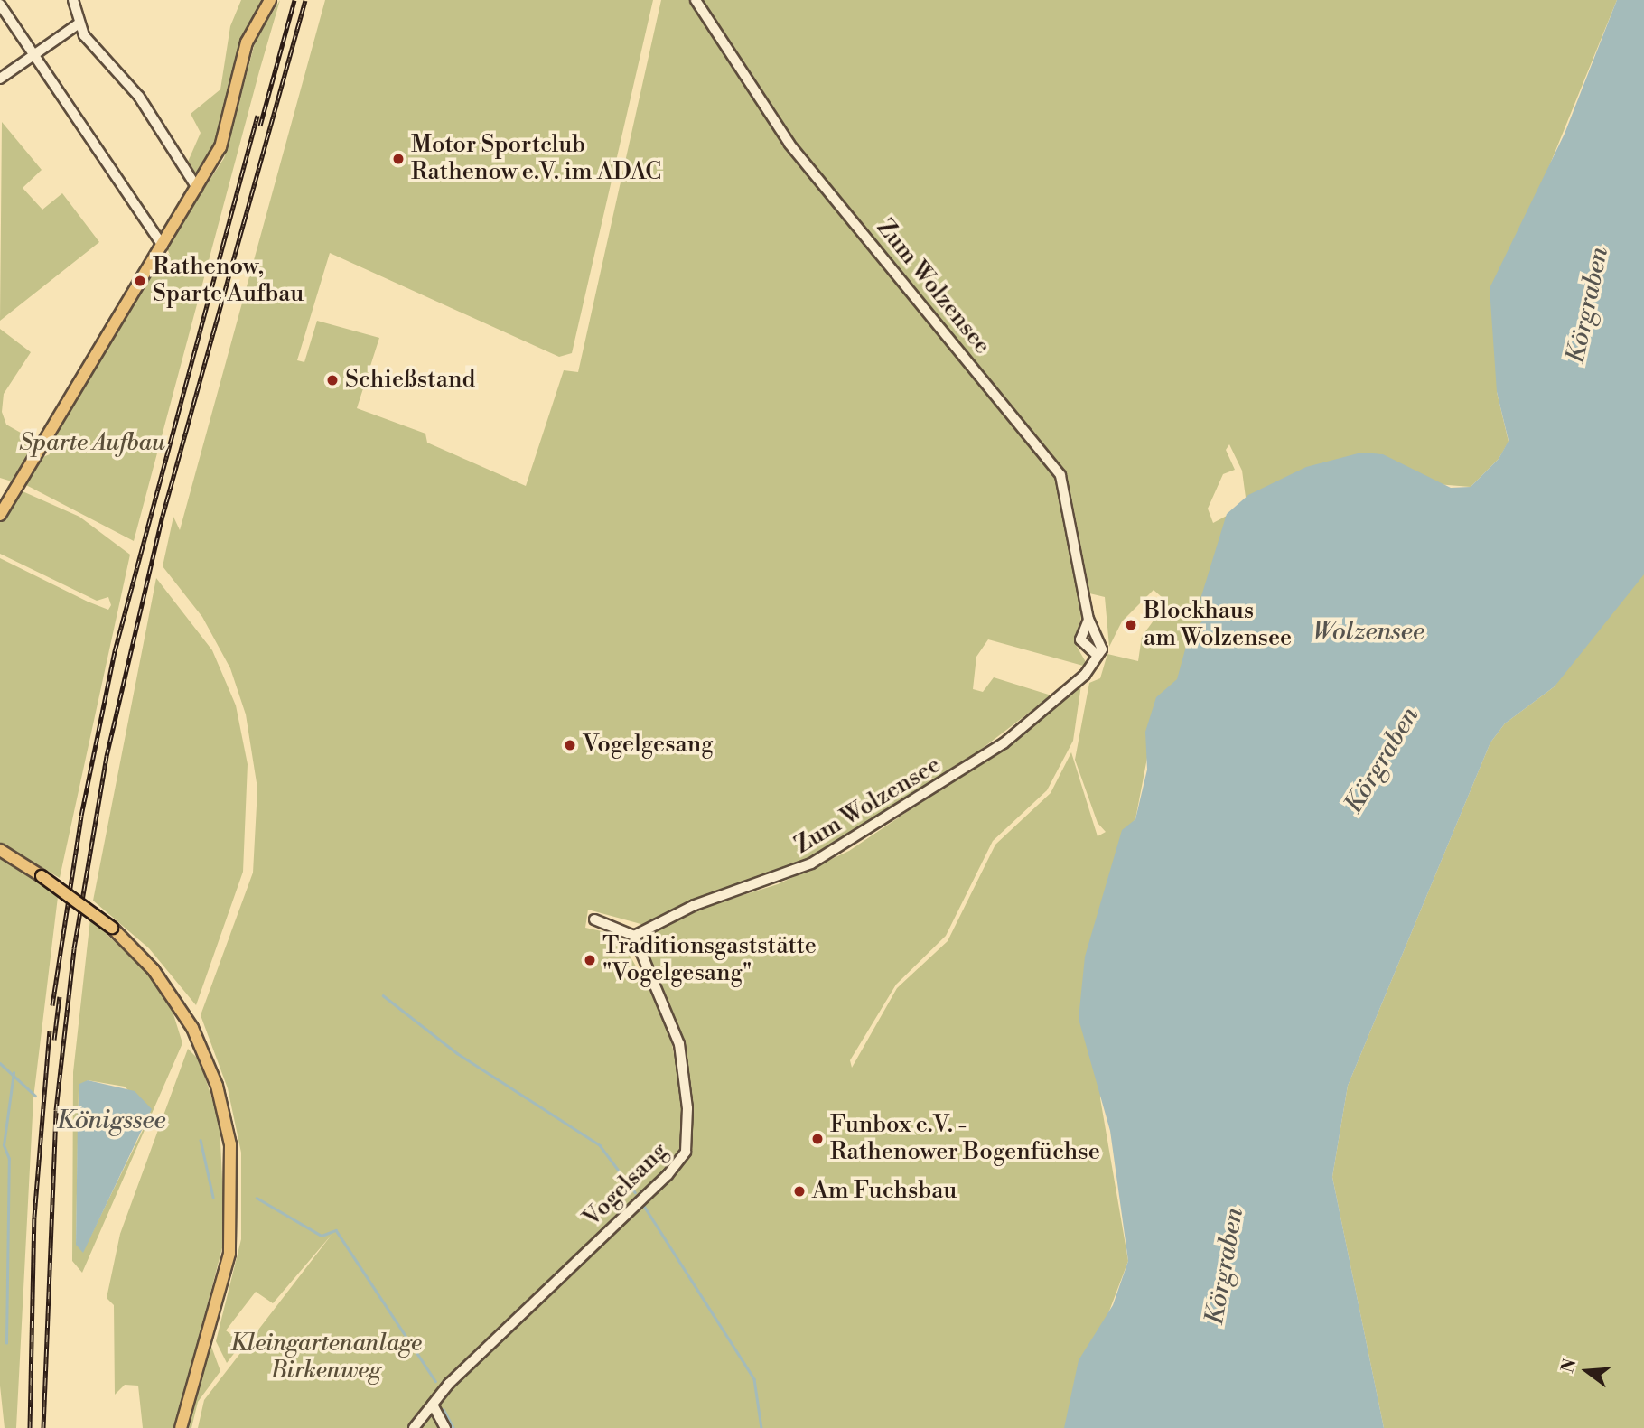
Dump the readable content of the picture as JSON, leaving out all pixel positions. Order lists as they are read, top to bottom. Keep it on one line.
{"streets":{"street":["Zum Wolzensee","Vogelsang"]},"crossings":[["Zum Wolzensee","Vogelsang"]],"water":["Körgraben","Wolzensee","Königssee"],"parks":["Sparte Aufbau","Kleingartenanlage Birkenweg"],"places":["Motor Sportclub Rathenow e.V. im ADAC","Rathenow, Sparte Aufbau","Schießstand","Blockhaus am Wolzensee","Vogelgesang","Traditionsgaststätte \"Vogelgesang\"","Funbox e.V. - Rathenower Bogenfüchse","Am Fuchsbau"],"north":"left"}
